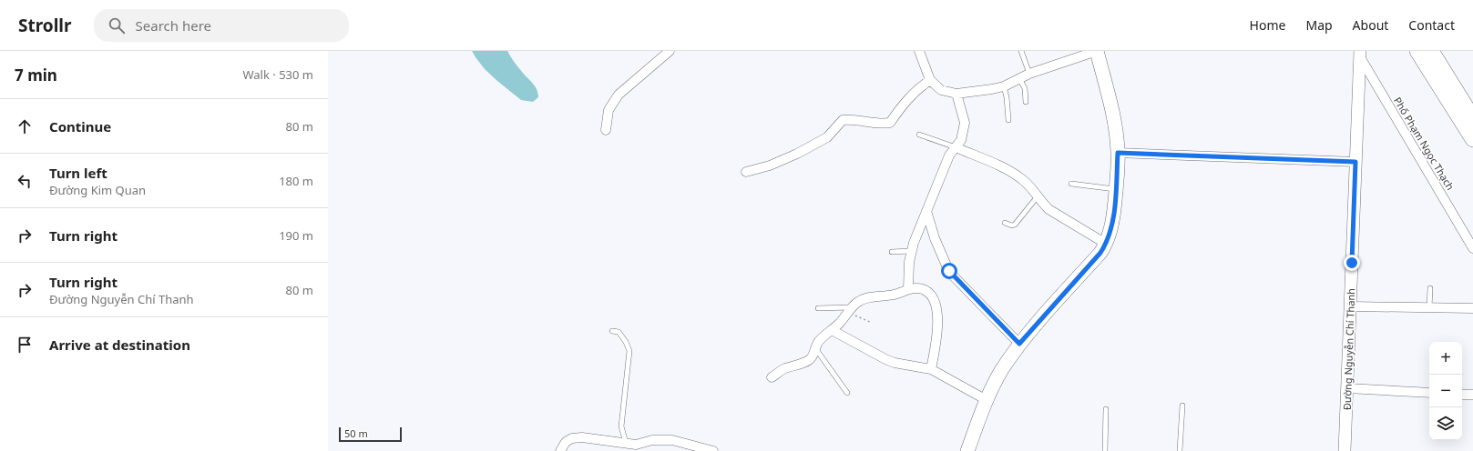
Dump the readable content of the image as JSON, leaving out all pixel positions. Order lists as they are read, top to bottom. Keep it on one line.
{"streets":{"street":["Phố Phạm Ngọc Thạch","Đường Nguyễn Chí Thanh"]},"crossings":[["Phố Phạm Ngọc Thạch","Đường Nguyễn Chí Thanh"]],"scale_bar":"50 m","page":{"header":"Strollr","search":"Search here","nav":["Home","Map","About","Contact"],"heading":["7 min","Walk · 530 m"],"list":[["Continue","80 m"],["Turn left","Đường Kim Quan","180 m"],["Turn right","190 m"],["Turn right","Đường Nguyễn Chí Thanh","80 m"],"Arrive at destination"],"map_buttons":["+","−"],"scale":"50 m"}}
